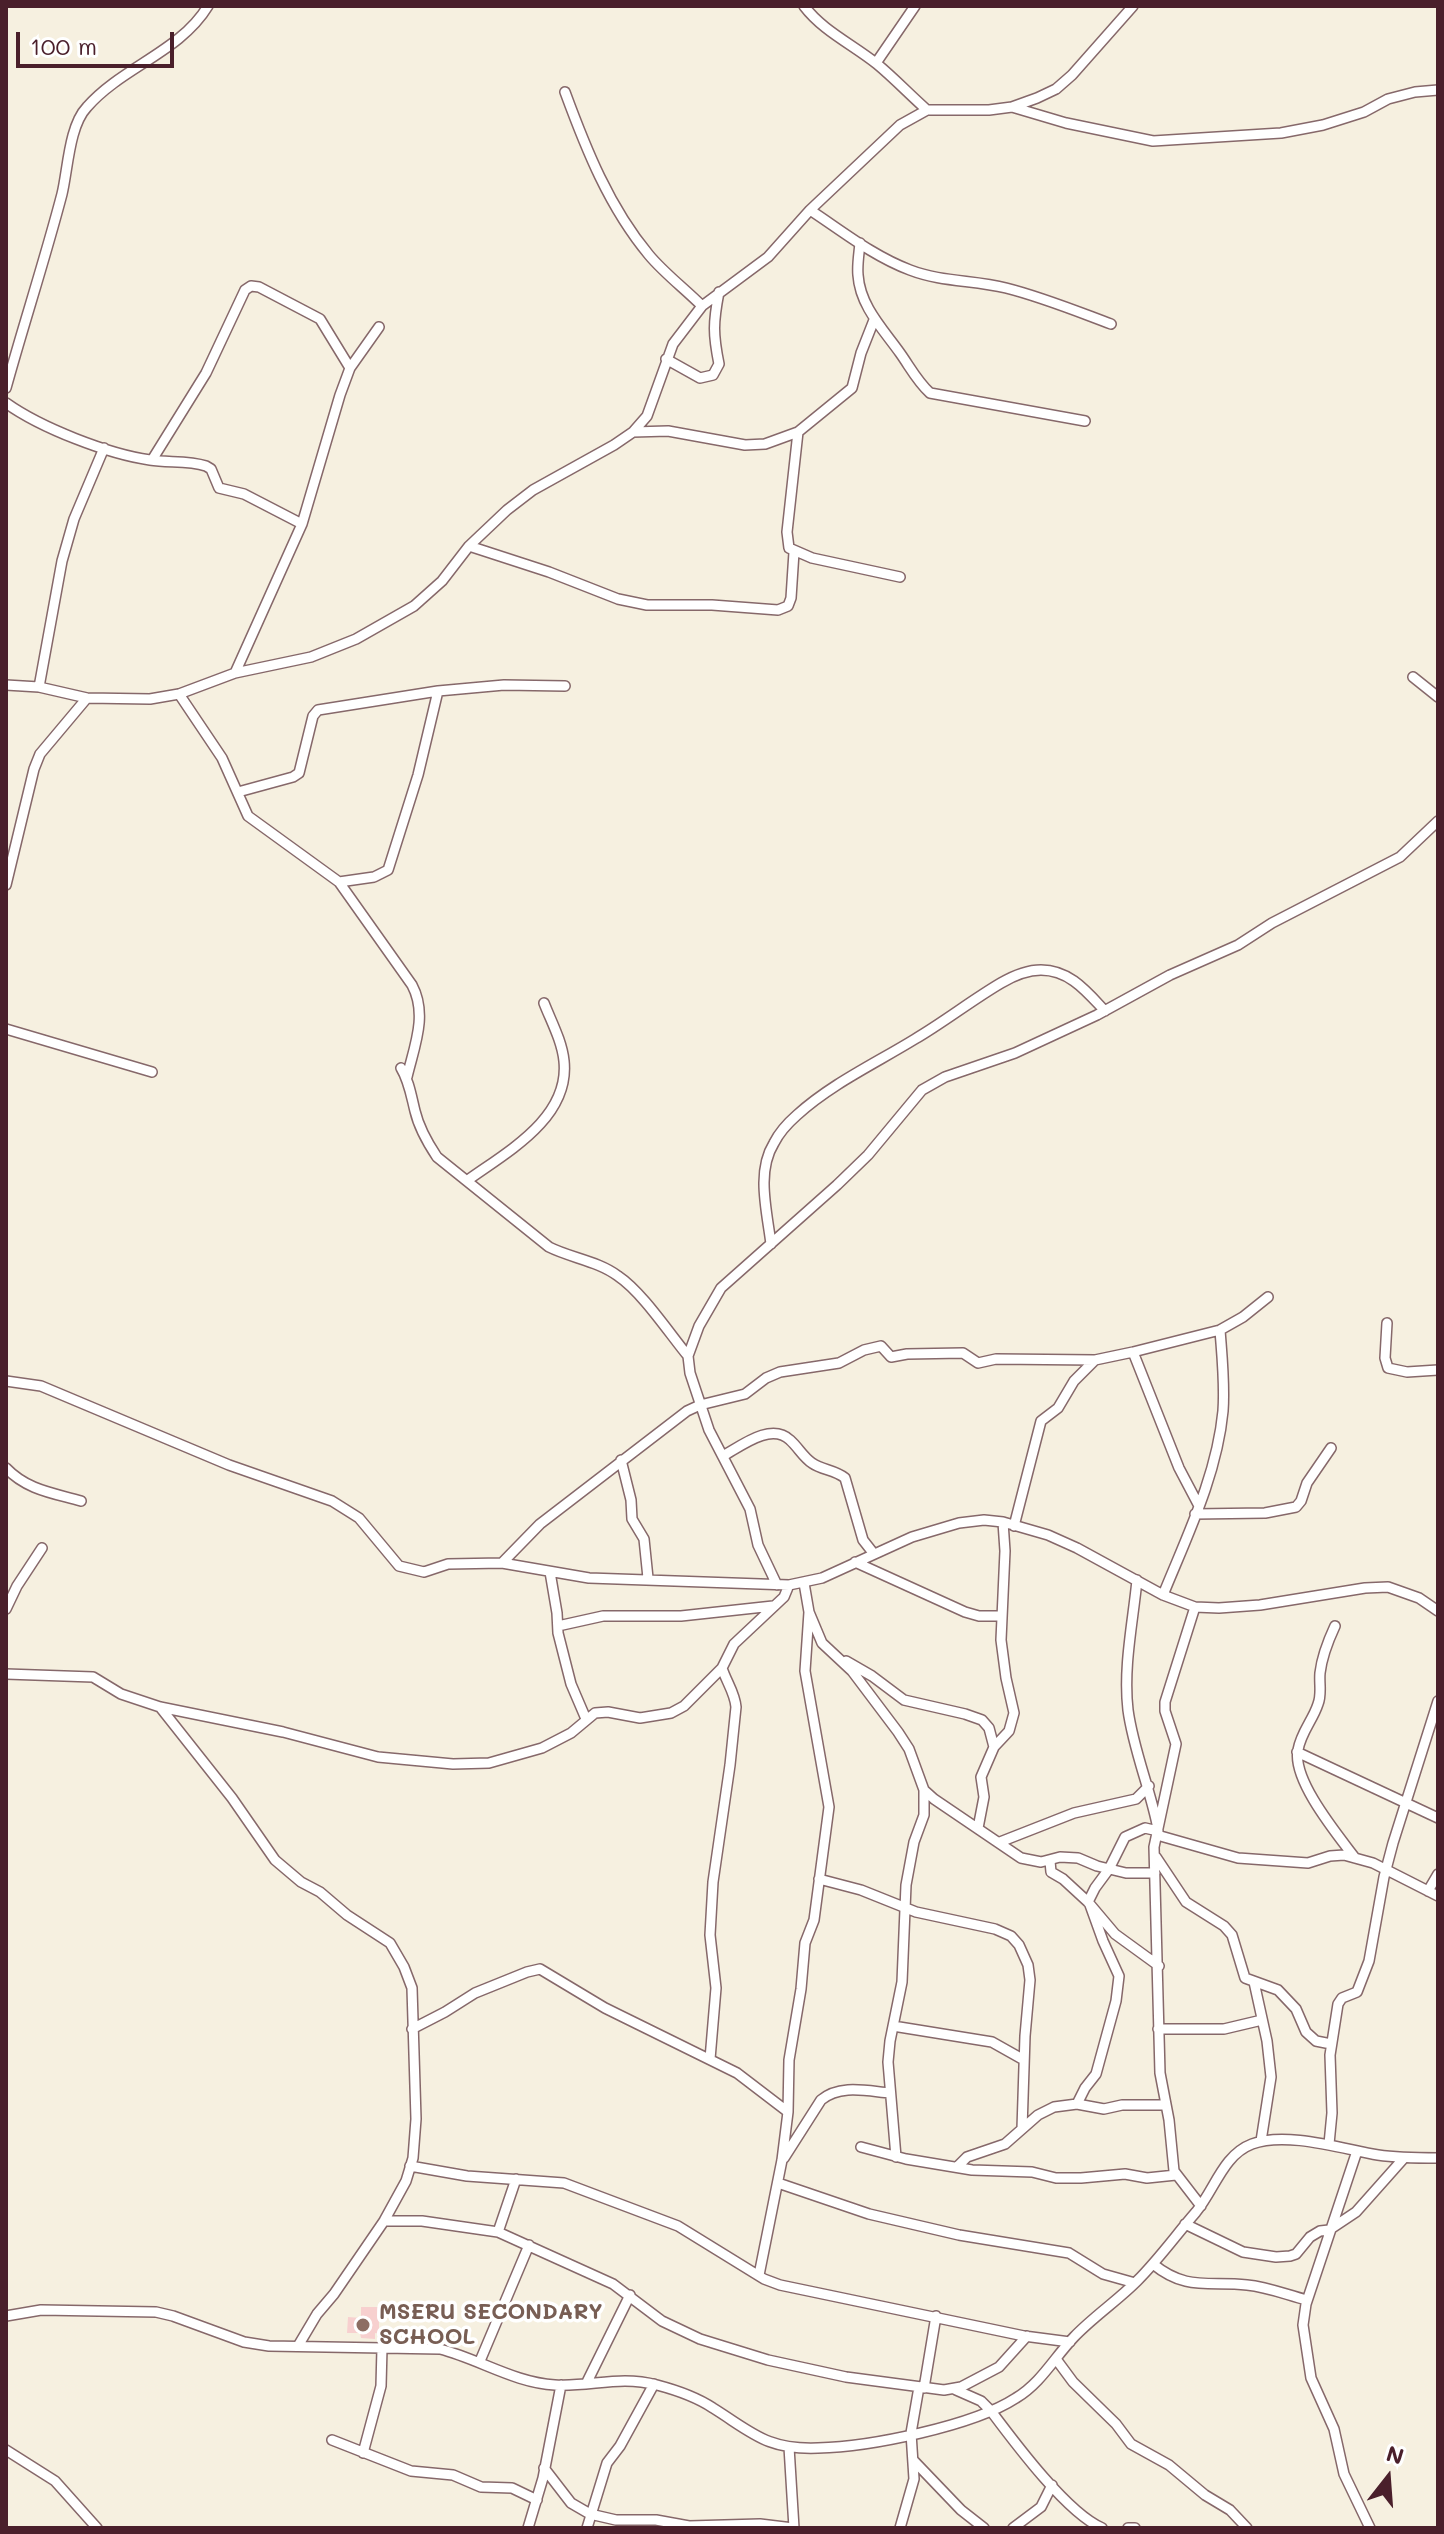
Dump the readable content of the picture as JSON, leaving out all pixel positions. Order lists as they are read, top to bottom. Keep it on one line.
{"places":["MSERU SECONDARY SCHOOL"],"scale_bar":"100 m","north":"top"}
